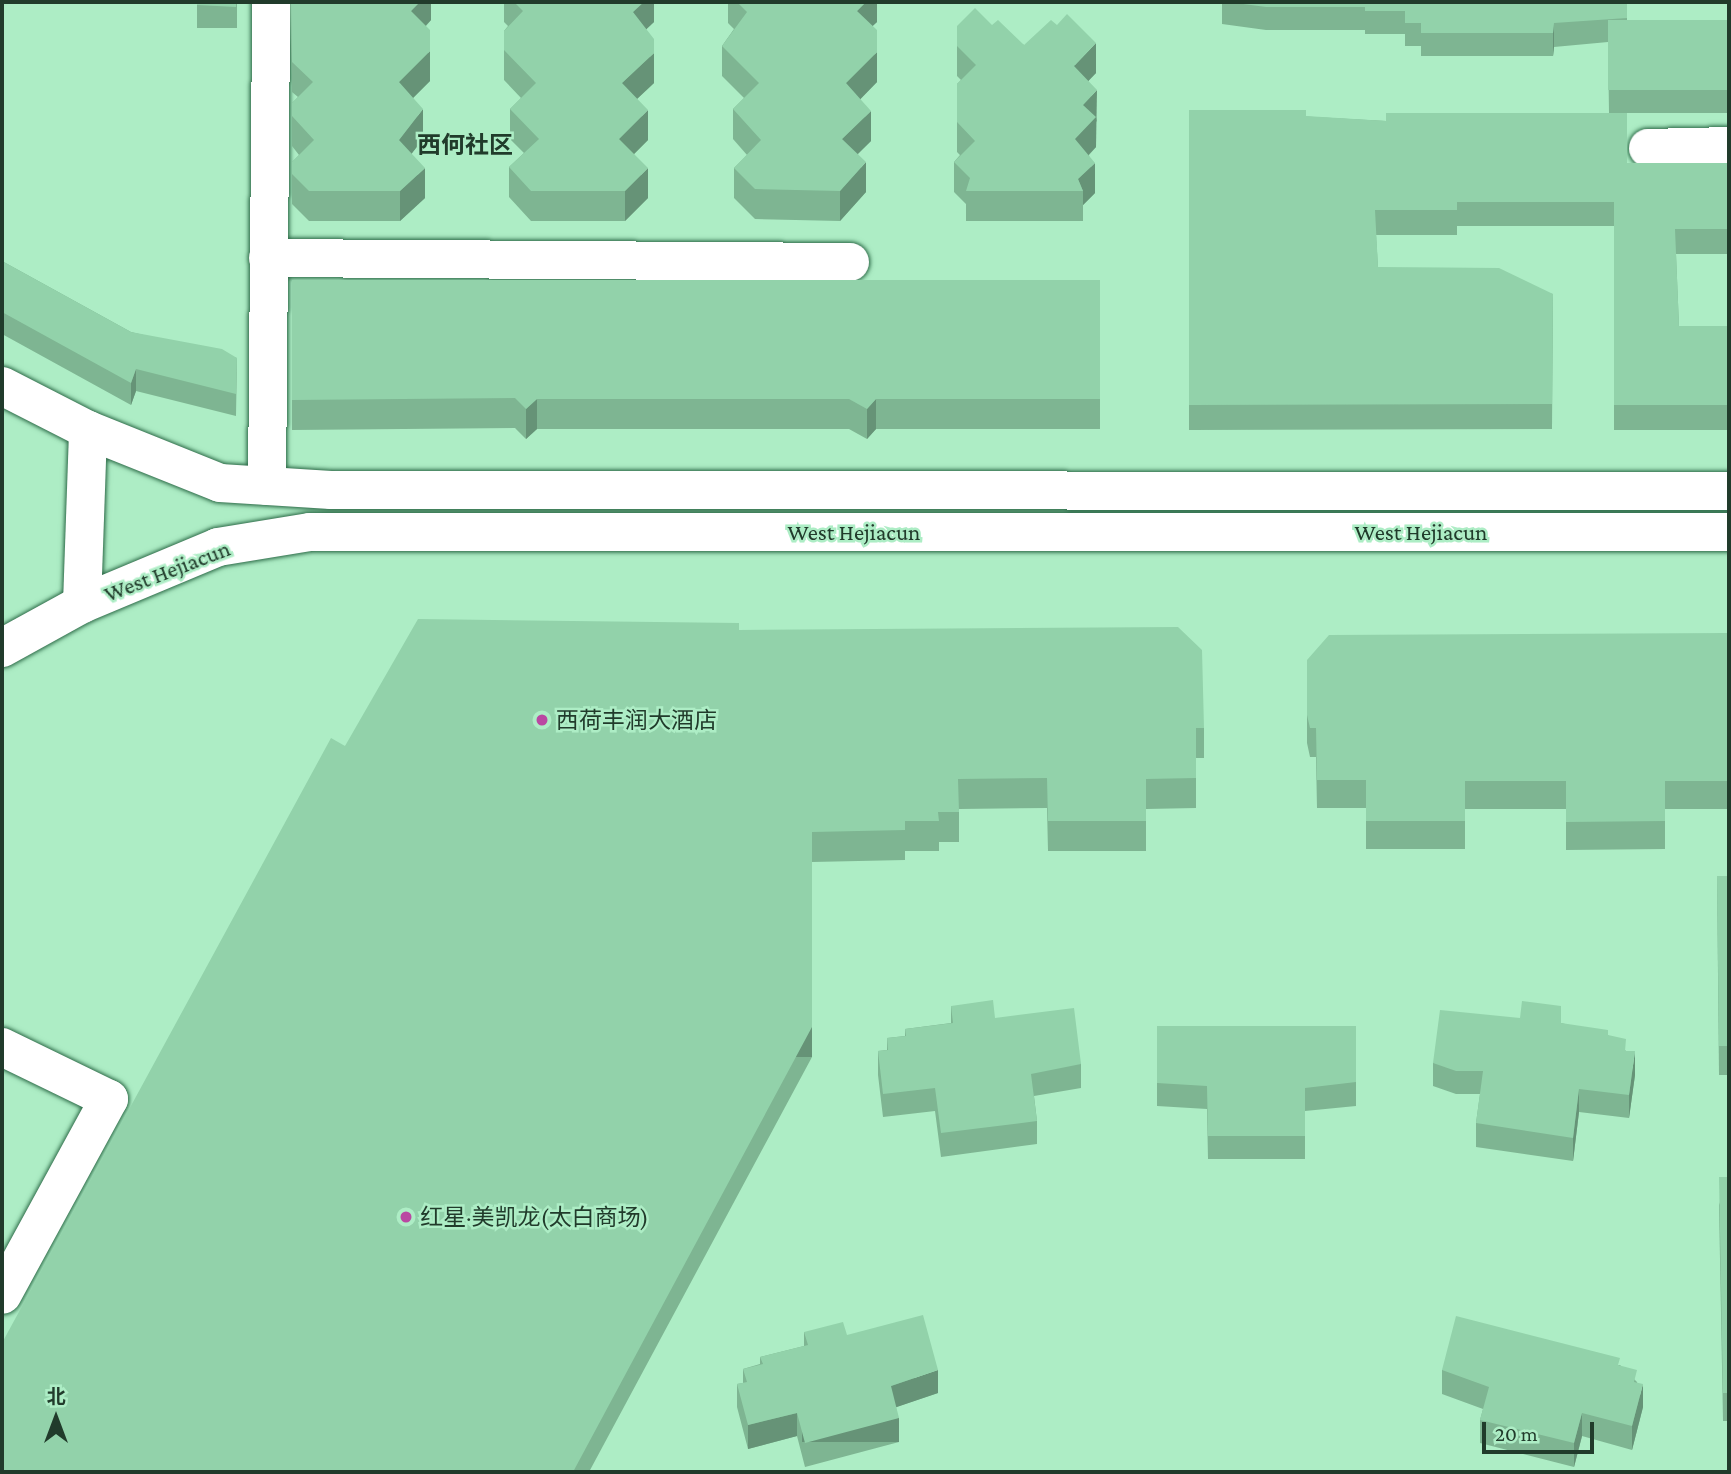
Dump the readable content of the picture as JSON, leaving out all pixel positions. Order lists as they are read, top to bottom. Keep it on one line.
{"streets":{"street":["West Hejiacun"]},"districts":["西何社区"],"places":["西荷丰润大酒店","红星·美凯龙(太白商场)"],"scale_bar":"20 m","north":"top"}
